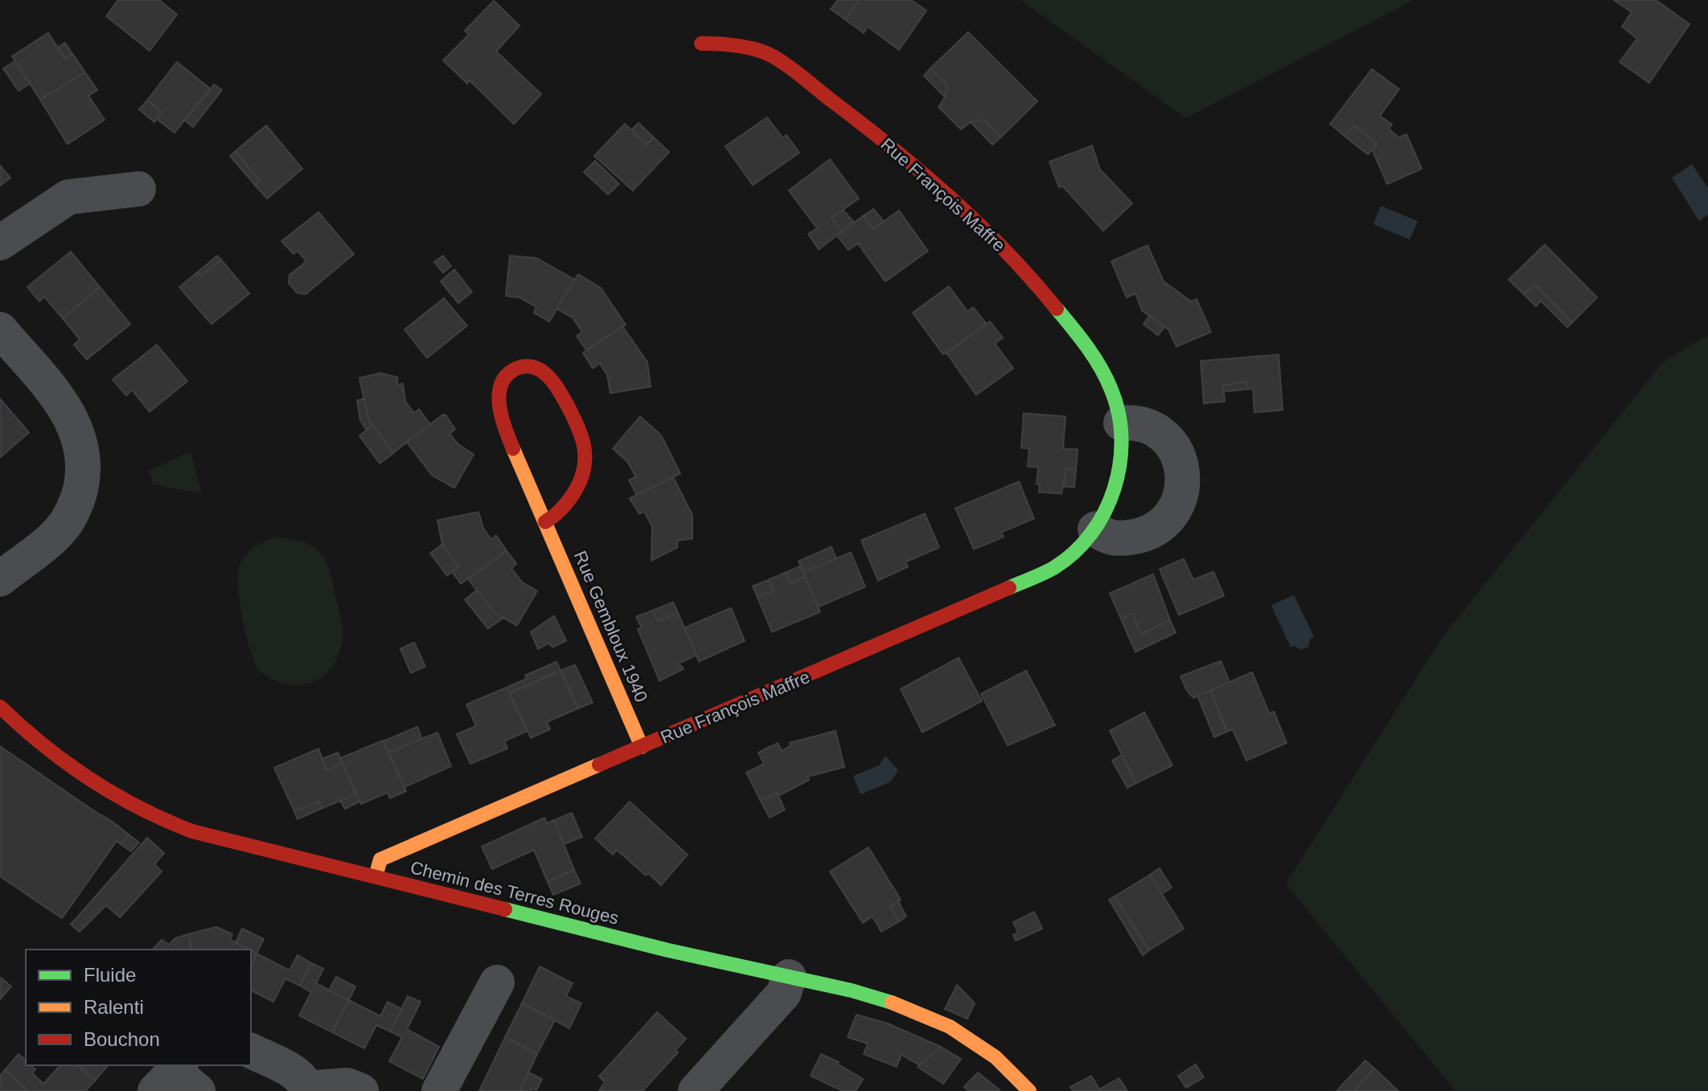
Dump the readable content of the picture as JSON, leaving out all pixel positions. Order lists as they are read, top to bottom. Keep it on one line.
{"streets":{"street":["Rue François Maffre","Rue Gembloux 1940","Chemin des Terres Rouges"]},"crossings":[["Rue François Maffre","Rue Gembloux 1940"],["Rue François Maffre","Chemin des Terres Rouges"]],"legend":["Fluide","Ralenti","Bouchon"]}
